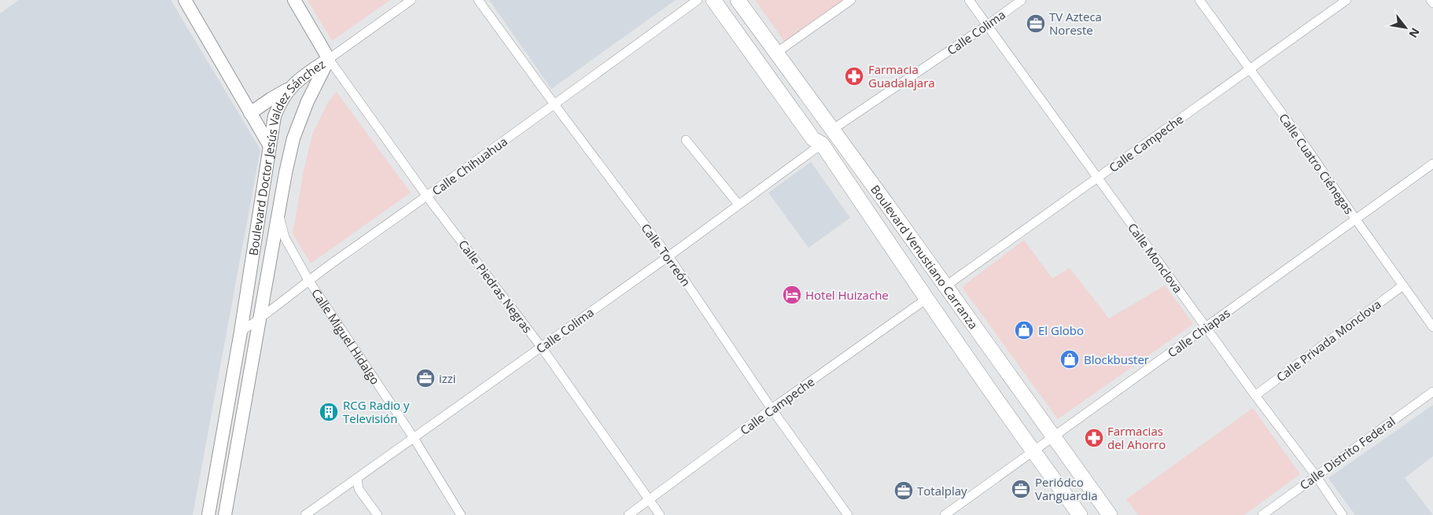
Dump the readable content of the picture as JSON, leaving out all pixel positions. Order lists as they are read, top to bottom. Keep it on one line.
{"streets":{"main road":["Boulevard Doctor Jesús Valdez Sánchez","Boulevard Venustiano Carranza"],"street":["Calle Colima","Calle Campeche","Calle Cuatro Ciénegas","Calle Chihuahua","Calle Torreón","Calle Monclova","Calle Piedras Negras","Calle Chiapas","Calle Miguel Hidalgo","Calle Privada Monclova","Calle Distrito Federal"]},"crossings":[["Calle Colima","Calle Torreón"],["Calle Colima","Boulevard Venustiano Carranza"],["Calle Colima","Calle Monclova"],["Calle Colima","Calle Piedras Negras"],["Calle Colima","Calle Miguel Hidalgo"],["Calle Campeche","Calle Cuatro Ciénegas"],["Calle Campeche","Calle Torreón"],["Calle Campeche","Boulevard Venustiano Carranza"],["Calle Campeche","Calle Monclova"],["Calle Campeche","Calle Piedras Negras"],["Boulevard Doctor Jesús Valdez Sánchez","Calle Chihuahua"],["Boulevard Doctor Jesús Valdez Sánchez","Calle Piedras Negras"],["Boulevard Doctor Jesús Valdez Sánchez","Calle Miguel Hidalgo"],["Calle Cuatro Ciénegas","Calle Chiapas"],["Calle Cuatro Ciénegas","Calle Privada Monclova"],["Calle Chihuahua","Calle Torreón"],["Calle Chihuahua","Calle Piedras Negras"],["Calle Chihuahua","Calle Miguel Hidalgo"],["Boulevard Venustiano Carranza","Calle Chiapas"],["Calle Monclova","Calle Chiapas"],["Calle Monclova","Calle Privada Monclova"],["Calle Monclova","Calle Distrito Federal"]],"places":{"office":["TV Azteca Noreste","izzi","Periódco Vanguardia","Totalplay"],"pharmacy":["Farmacia Guadalajara","Farmacias del Ahorro"],"hotel":["Hotel Huizache"],"shop":["El Globo","Blockbuster"],"building":["RCG Radio y Televisión"]},"north":"bottom right"}
